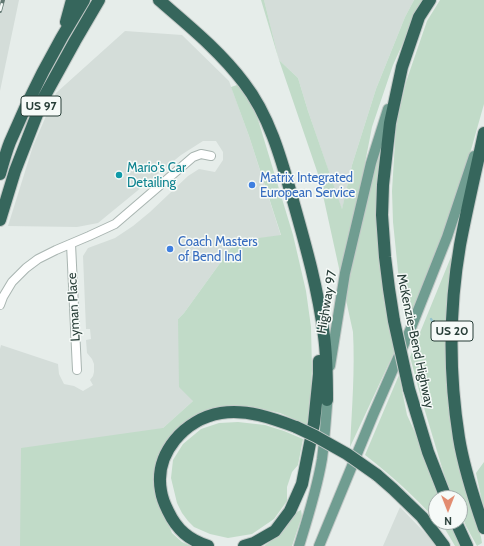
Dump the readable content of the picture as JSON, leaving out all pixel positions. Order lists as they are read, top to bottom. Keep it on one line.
{"streets":{"highway":["US 97","US 20","McKenzie-Bend Highway"],"main road":["Highway 97"],"street":["Lyman Place"]},"crossings":[["Highway 97","McKenzie-Bend Highway"]],"places":["Mario's Car Detailing","Matrix Integrated European Service","Coach Masters of Bend Ind"],"north":"bottom"}
